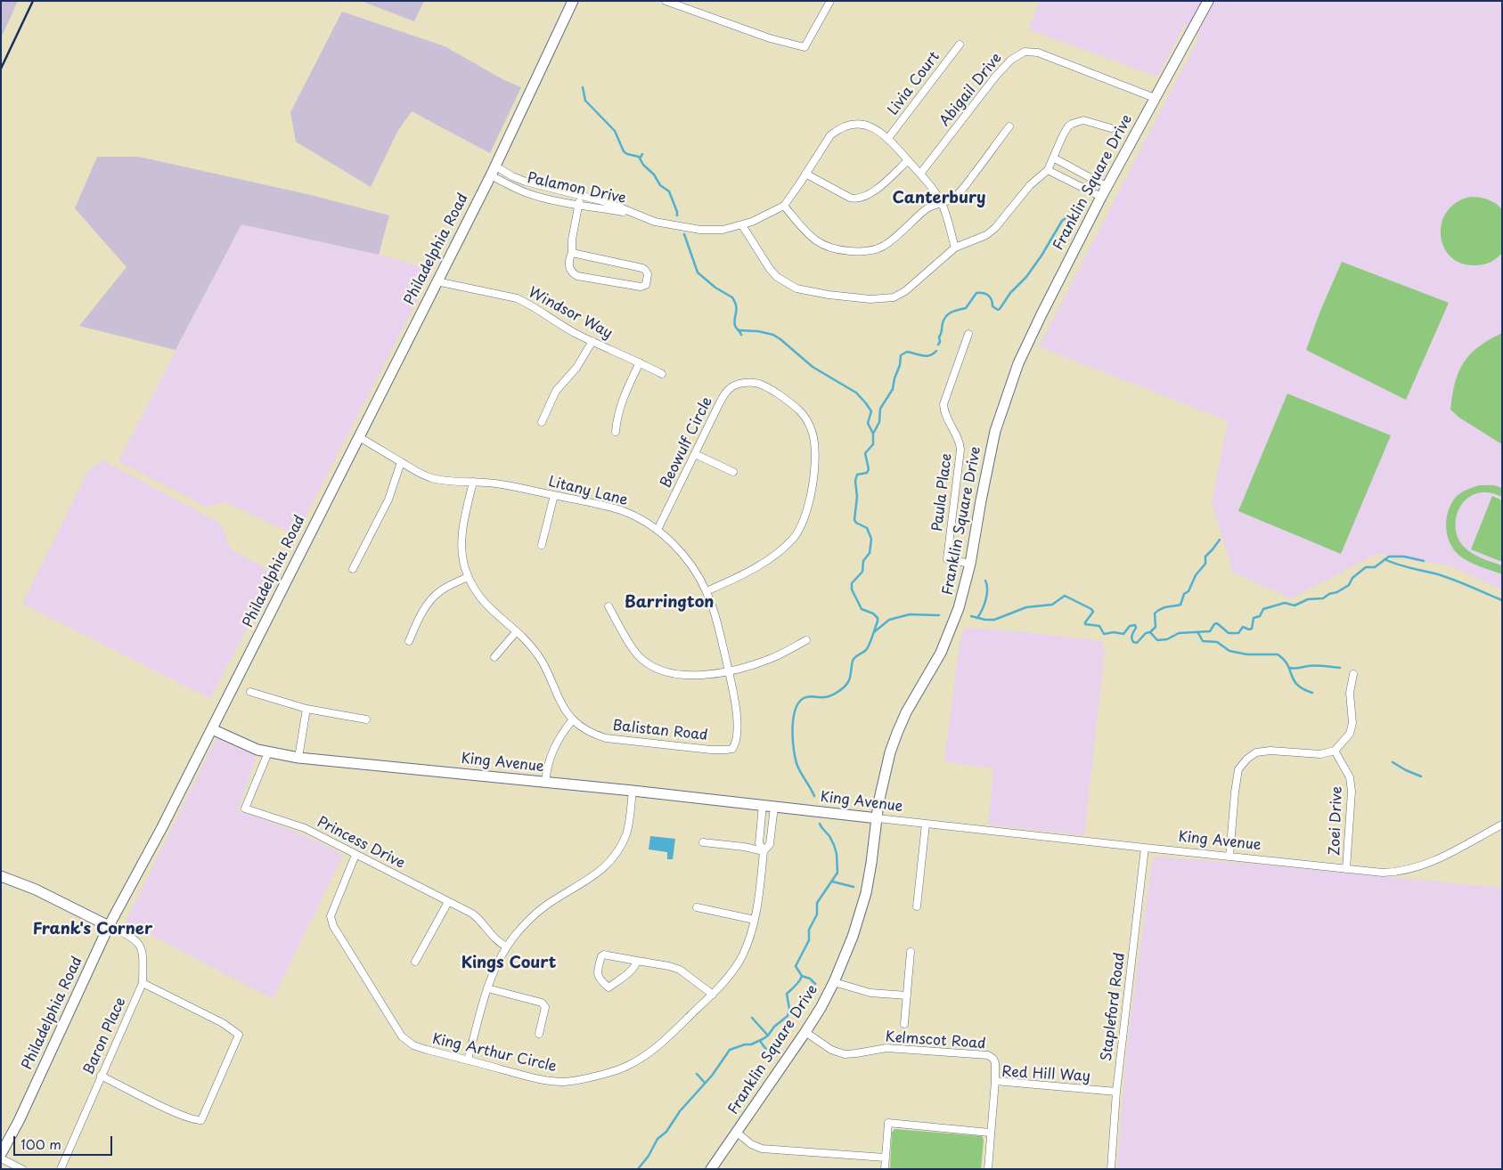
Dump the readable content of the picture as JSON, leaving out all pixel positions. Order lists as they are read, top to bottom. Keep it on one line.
{"streets":{"street":["Livia Court","Abigail Drive","Franklin Square Drive","Palamon Drive","Philadelphia Road","Windsor Way","Beowulf Circle","Litany Lane","Paula Place","Balistan Road","King Avenue","Zoei Drive","Princess Drive","Stapleford Road","Baron Place","Kelmscot Road","King Arthur Circle","Red Hill Way"]},"crossings":[["Abigail Drive","Franklin Square Drive"],["Franklin Square Drive","Paula Place"],["Franklin Square Drive","King Avenue"],["Franklin Square Drive","Kelmscot Road"],["Palamon Drive","Philadelphia Road"],["Philadelphia Road","Windsor Way"],["Philadelphia Road","Litany Lane"],["Philadelphia Road","King Avenue"],["Philadelphia Road","Baron Place"],["Beowulf Circle","Litany Lane"],["Litany Lane","Balistan Road"],["King Avenue","Zoei Drive"],["King Avenue","Princess Drive"],["King Avenue","Stapleford Road"],["King Avenue","King Arthur Circle"],["Princess Drive","King Arthur Circle"],["Stapleford Road","Red Hill Way"],["Kelmscot Road","Red Hill Way"]],"districts":["Canterbury","Barrington","Frank's Corner","Kings Court"],"scale_bar":"100 m"}
